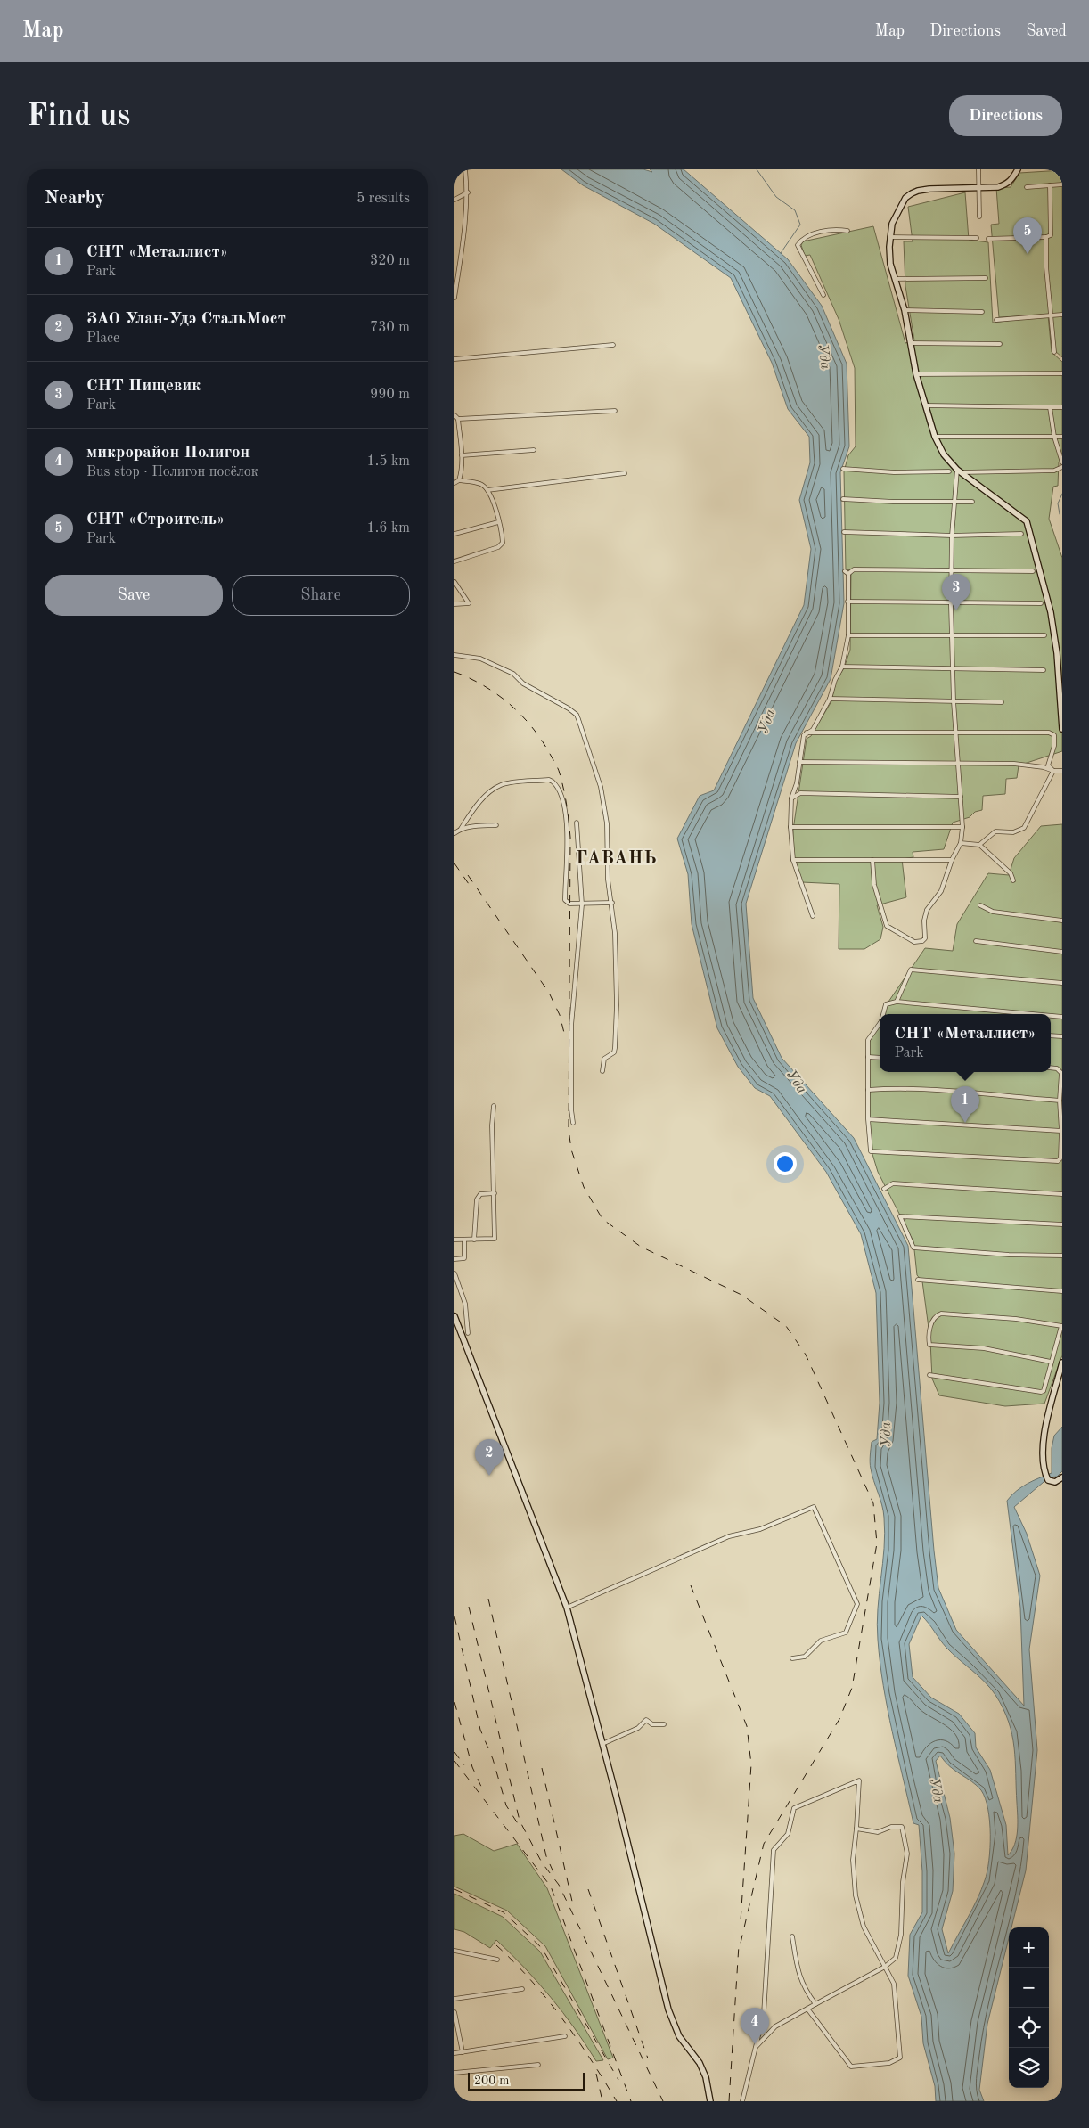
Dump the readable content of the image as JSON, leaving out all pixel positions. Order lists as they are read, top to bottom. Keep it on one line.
{"districts":["ГАВАНЬ"],"water":["Уда"],"scale_bar":"200 m","page":{"header":"Map","nav":["Map","Directions","Saved"],"buttons":["Directions",["Save","Share"]],"title":"Find us","heading":["Nearby","5 results"],"pins":["5","3","1","2","4"],"list":[{"mark":"1","name":"СНТ «Металлист»","note":"Park","value":"320 m"},{"mark":"2","name":"ЗАО Улан-Удэ СтальМост","note":"Place","value":"730 m"},{"mark":"3","name":"СНТ Пищевик","note":"Park","value":"990 m"},{"mark":"4","name":"микрорайон Полигон","note":"Bus stop · Полигон посёлок","value":"1.5 km"},{"mark":"5","name":"СНТ «Строитель»","note":"Park","value":"1.6 km"}],"popup":["СНТ «Металлист»","Park"],"map_buttons":["+","−"],"scale":"200 m"}}
